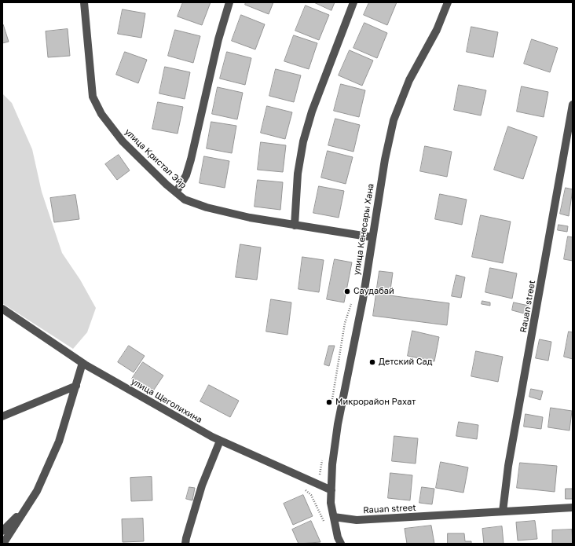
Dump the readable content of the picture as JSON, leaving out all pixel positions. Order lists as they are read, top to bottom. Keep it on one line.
{"streets":{"street":["улица Кристал Эйр","улица Кенесары Хана","Rauan street","улица Щеголихина"]},"crossings":[["улица Кристал Эйр","улица Кенесары Хана"],["улица Кенесары Хана","Rauan street"],["улица Кенесары Хана","улица Щеголихина"]],"places":["Саудабай","Детский Сад","Микрорайон Рахат"]}
